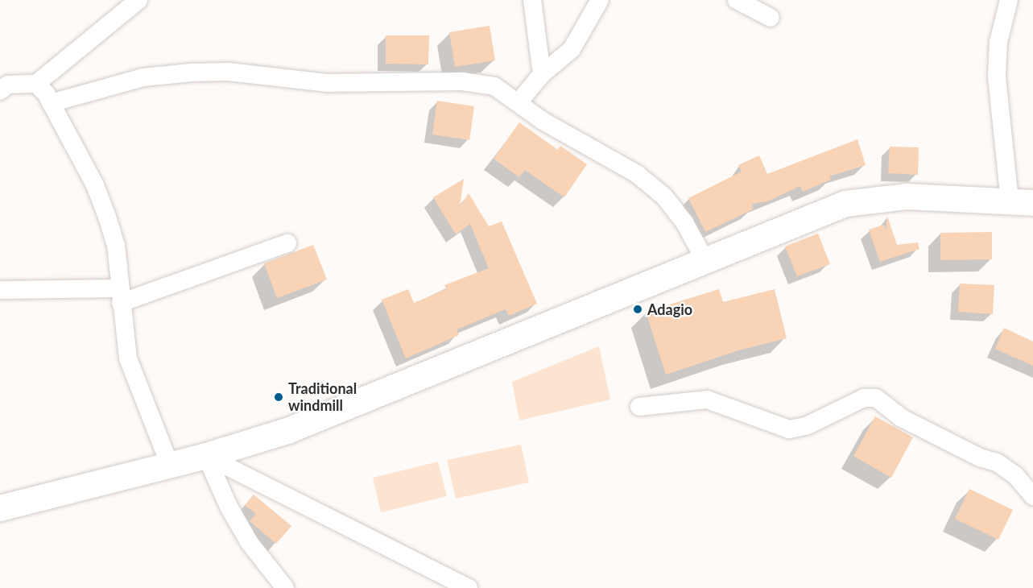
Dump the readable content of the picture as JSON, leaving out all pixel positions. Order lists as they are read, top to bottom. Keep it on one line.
{"places":["Adagio","Traditional windmill"]}
